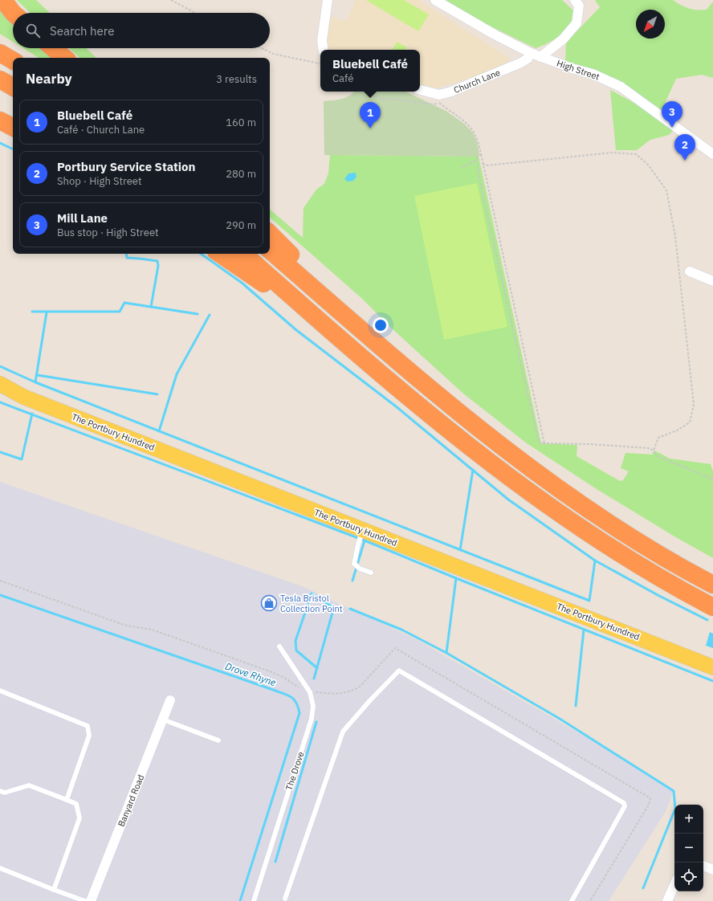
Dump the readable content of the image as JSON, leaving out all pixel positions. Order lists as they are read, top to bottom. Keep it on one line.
{"streets":{"main road":["The Portbury Hundred"],"street":["High Street","Church Lane","Banyard Road"],"lane":["The Drove"]},"crossings":[["High Street","Church Lane"]],"water":["Drove Rhyne"],"places":{"shop":["Tesla Bristol Collection Point"]},"north":"bottom left","page":{"search":"Search here","popup":["Bluebell Café","Café"],"heading":["Nearby","3 results"],"list":[{"mark":"1","name":"Bluebell Café","note":"Café · Church Lane","value":"160 m"},{"mark":"2","name":"Portbury Service Station","note":"Shop · High Street","value":"280 m"},{"mark":"3","name":"Mill Lane","note":"Bus stop · High Street","value":"290 m"}],"pins":["3","1","2"],"map_buttons":["+","−"]}}
